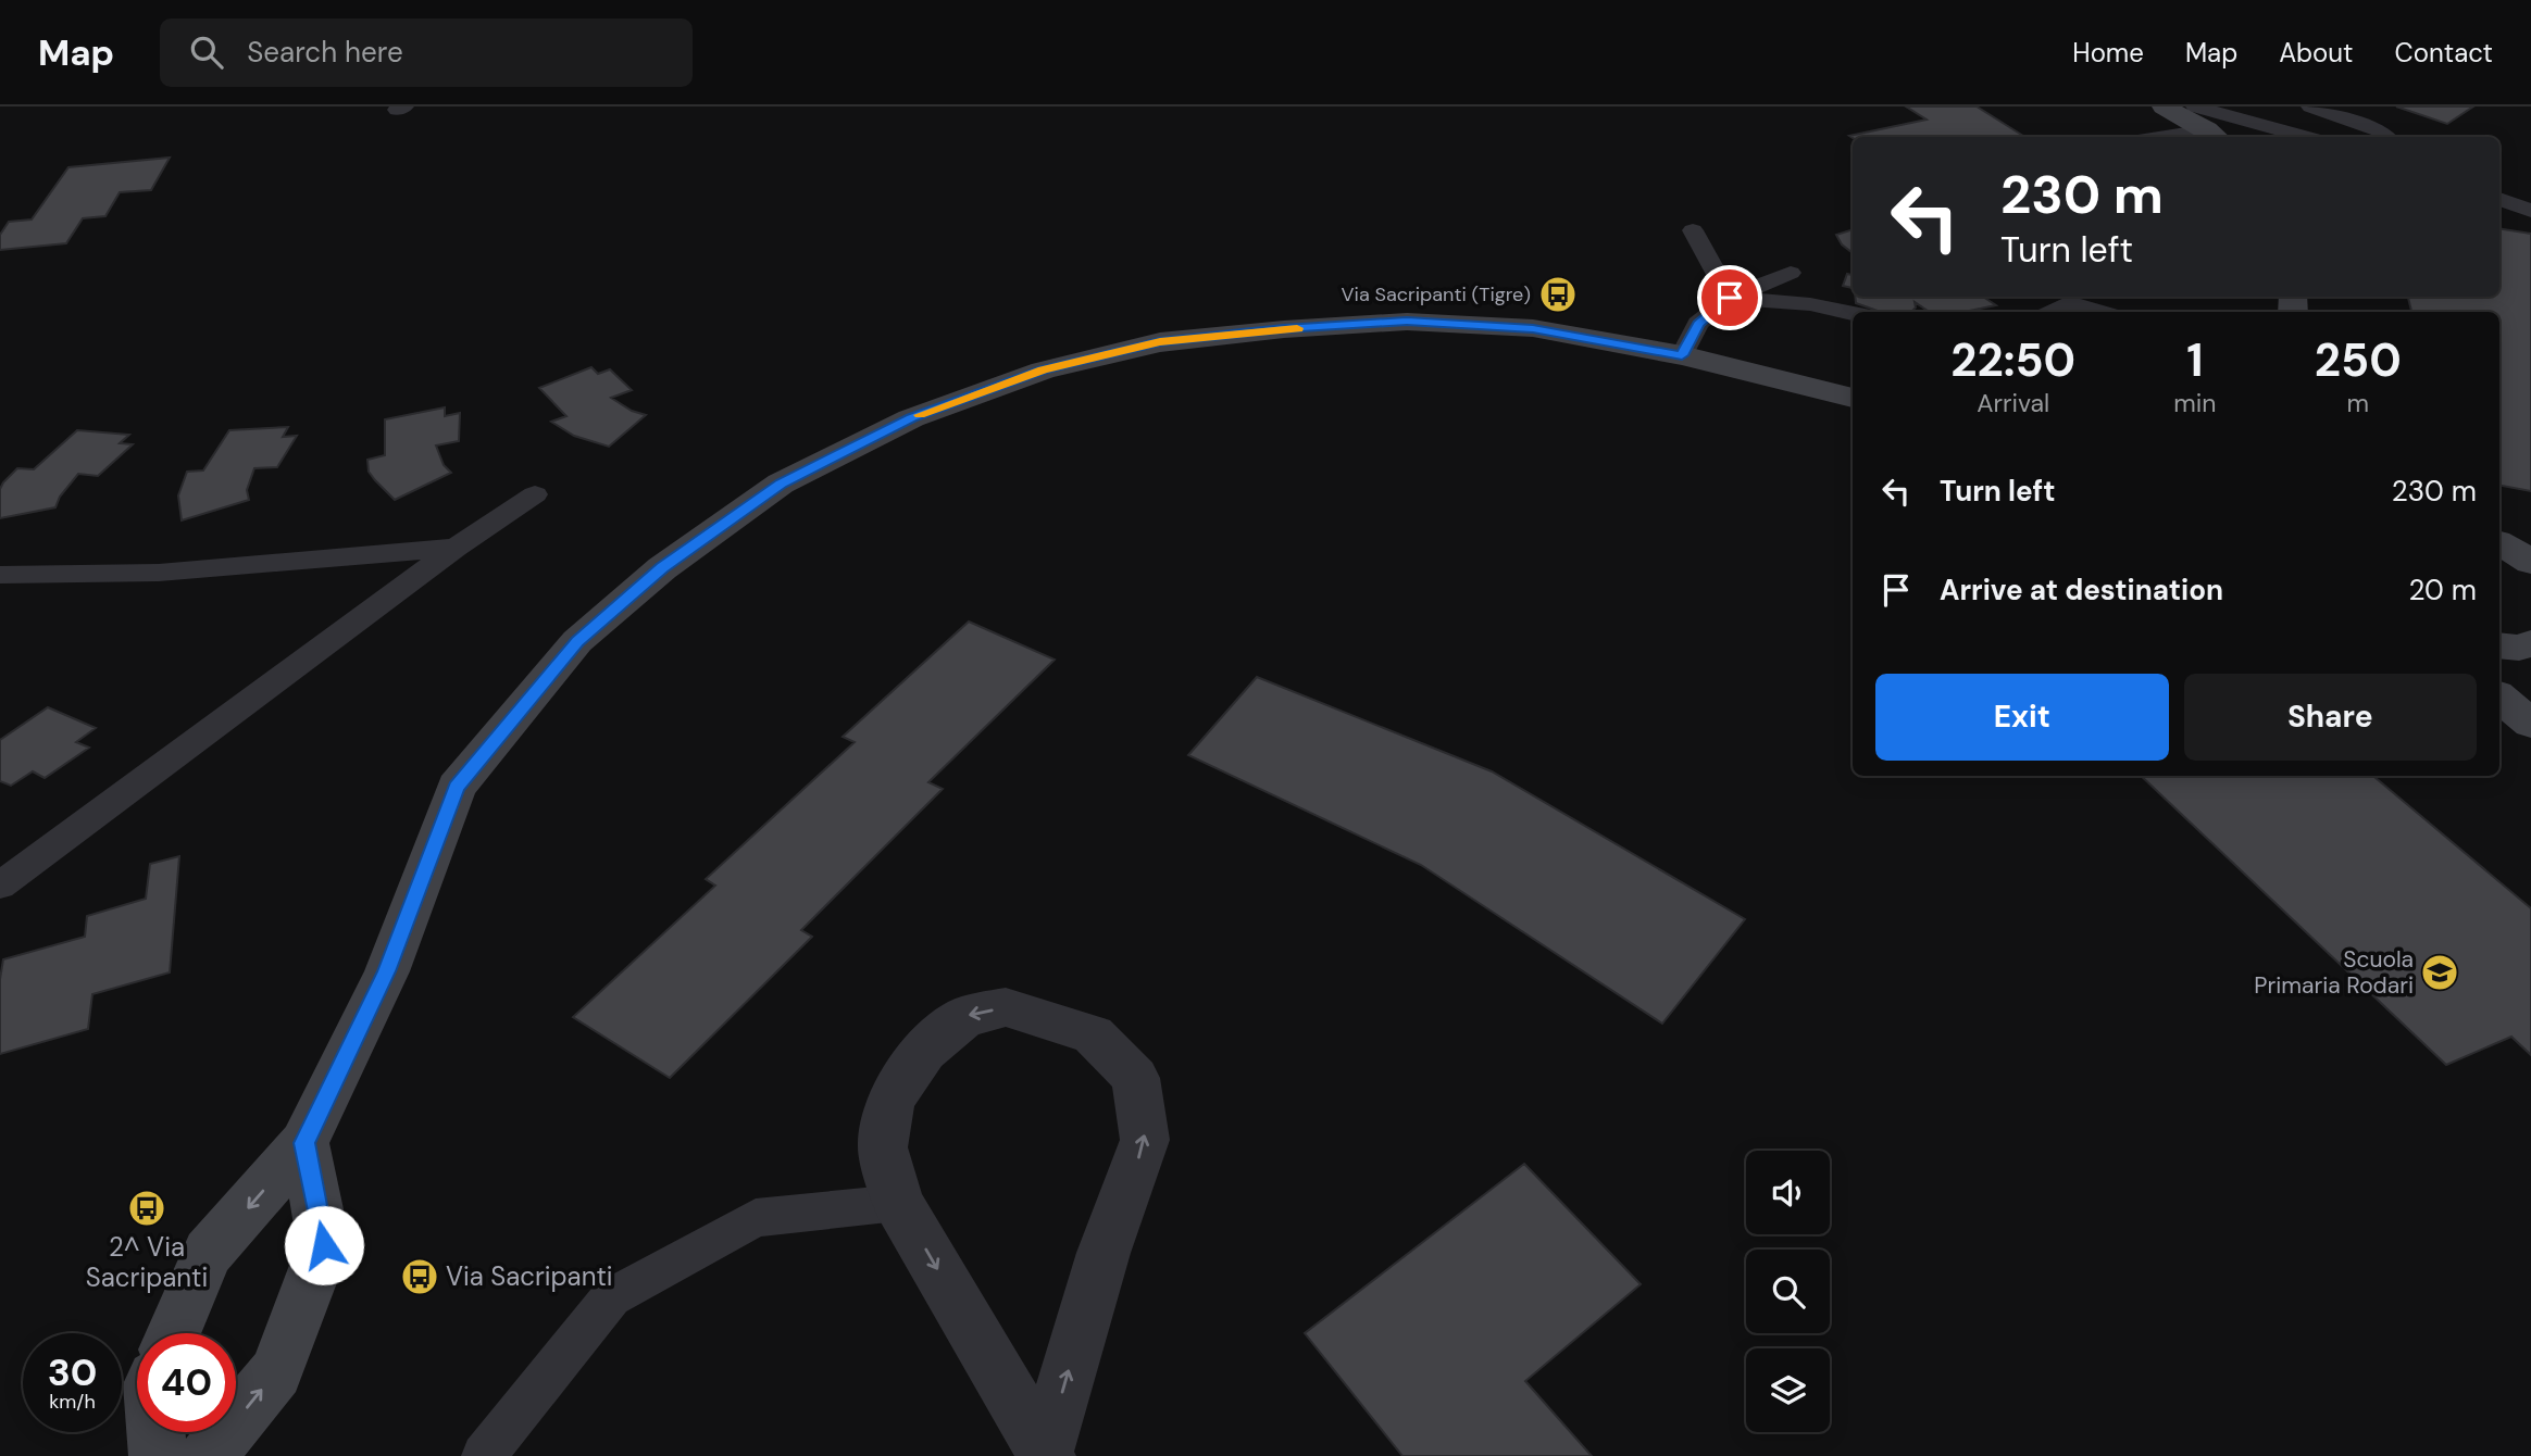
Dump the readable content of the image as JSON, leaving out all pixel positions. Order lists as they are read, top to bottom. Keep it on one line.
{"places":{"bus stop":["Via Sacripanti (Tigre)","2^ Via Sacripanti","Via Sacripanti"],"school or university":["Scuola Primaria Rodari"]},"page":{"header":"Map","search":"Search here","nav":["Home","Map","About","Contact"],"turn":["230 m","Turn left"],"eta":["22:50","Arrival","1","min","250","m"],"list":[{"name":"Turn left","value":"230 m"},{"name":"Arrive at destination","value":"20 m"}],"buttons":["Exit","Share"],"speed":"30 km/h","limit":"40"}}
